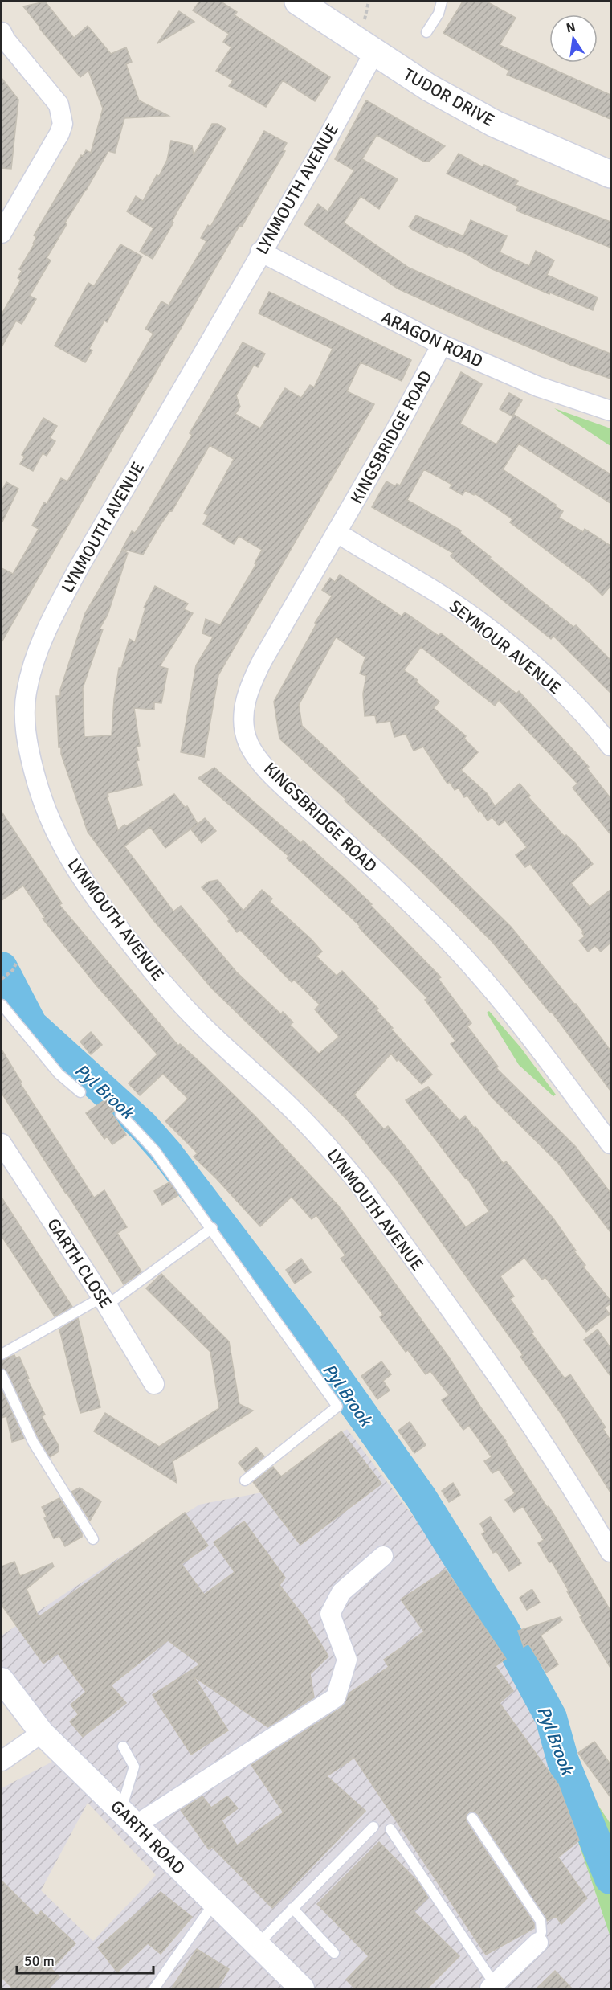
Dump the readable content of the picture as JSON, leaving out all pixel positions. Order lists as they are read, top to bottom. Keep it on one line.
{"streets":{"main road":["TUDOR DRIVE"],"street":["LYNMOUTH AVENUE","ARAGON ROAD","KINGSBRIDGE ROAD","SEYMOUR AVENUE","GARTH CLOSE","GARTH ROAD"]},"crossings":[["TUDOR DRIVE","LYNMOUTH AVENUE"],["LYNMOUTH AVENUE","ARAGON ROAD"],["ARAGON ROAD","KINGSBRIDGE ROAD"],["KINGSBRIDGE ROAD","SEYMOUR AVENUE"]],"water":["Pyl Brook"],"scale_bar":"50 m","north":"top"}
